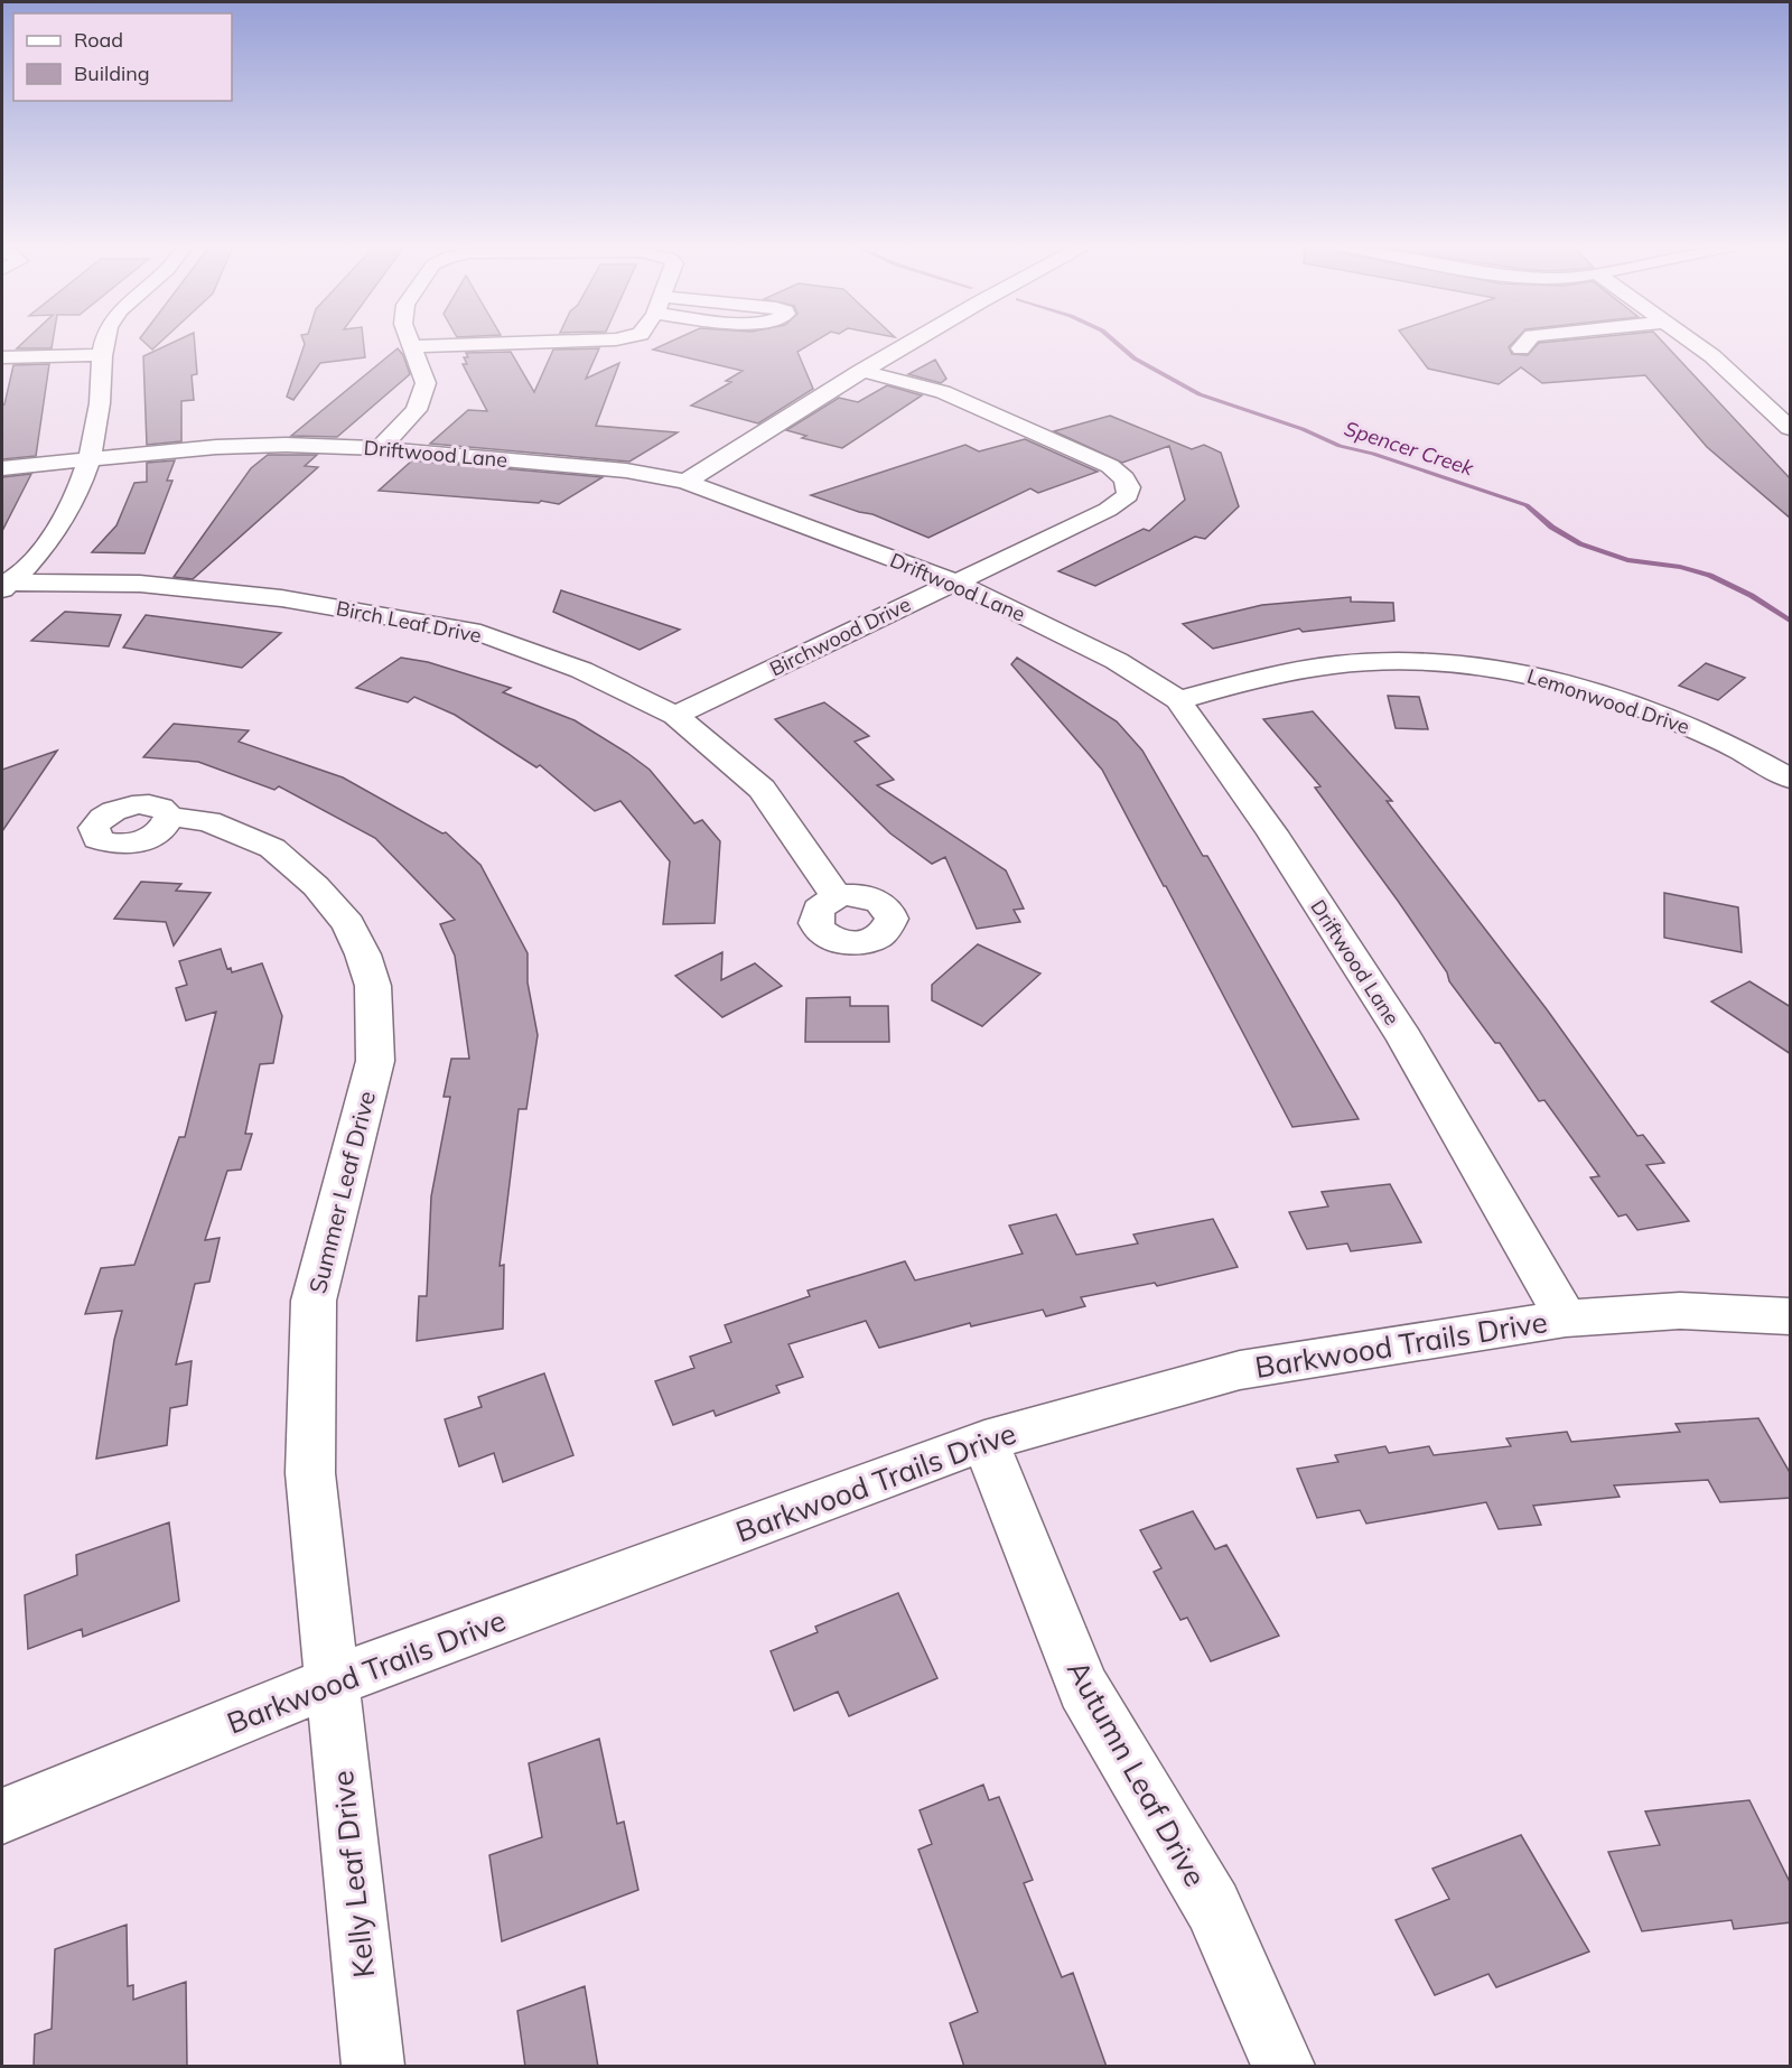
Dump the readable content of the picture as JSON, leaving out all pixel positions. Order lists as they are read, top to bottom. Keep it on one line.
{"streets":{"street":["Driftwood Lane","Birch Leaf Drive","Birchwood Drive","Lemonwood Drive","Summer Leaf Drive","Barkwood Trails Drive","Autumn Leaf Drive","Kelly Leaf Drive"]},"crossings":[["Driftwood Lane","Birchwood Drive"],["Driftwood Lane","Lemonwood Drive"],["Driftwood Lane","Barkwood Trails Drive"],["Birch Leaf Drive","Birchwood Drive"],["Summer Leaf Drive","Barkwood Trails Drive"],["Summer Leaf Drive","Kelly Leaf Drive"],["Barkwood Trails Drive","Autumn Leaf Drive"],["Barkwood Trails Drive","Kelly Leaf Drive"]],"water":["Spencer Creek"],"legend":["Road","Building"]}
